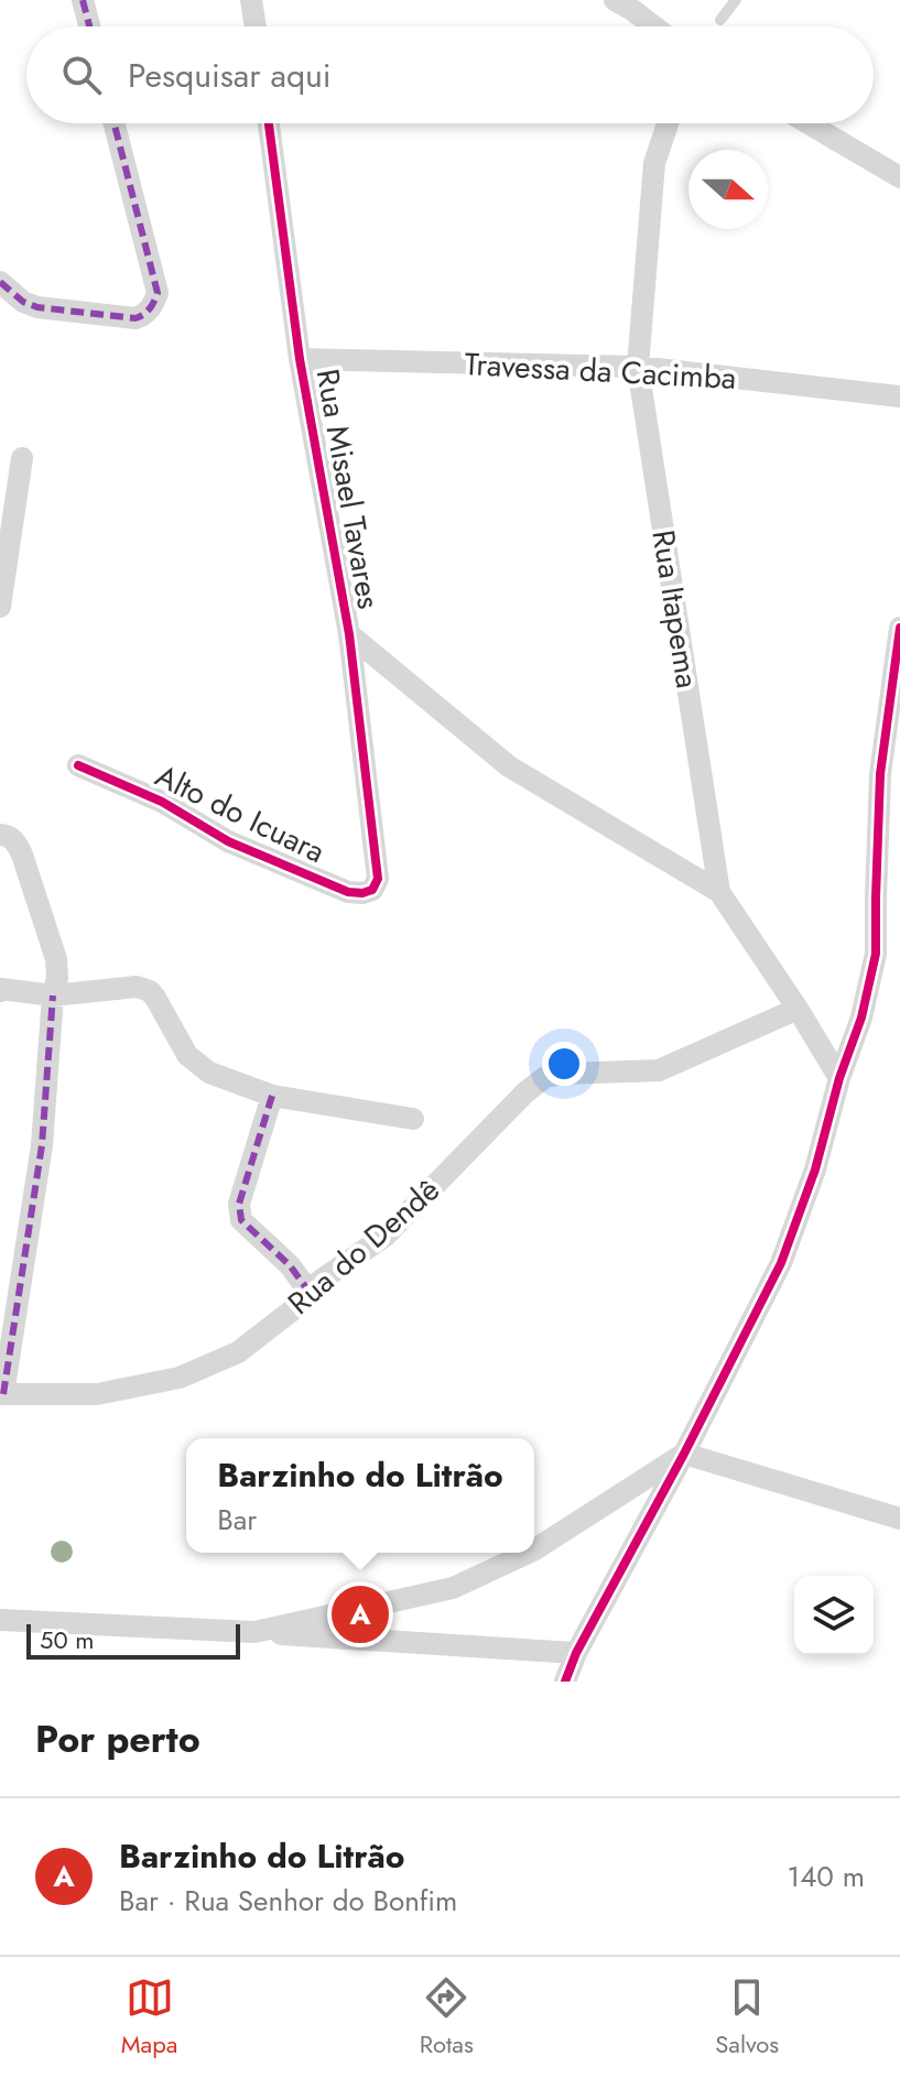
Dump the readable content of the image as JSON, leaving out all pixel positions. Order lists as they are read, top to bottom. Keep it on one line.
{"streets":{"street":["Travessa da Cacimba","Rua Misael Tavares","Rua Itapema","Alto do Icuara","Rua do Dendê"]},"crossings":[["Travessa da Cacimba","Rua Misael Tavares"],["Travessa da Cacimba","Rua Itapema"],["Rua Misael Tavares","Alto do Icuara"],["Rua Itapema","Rua do Dendê"]],"scale_bar":"50 m","north":"right","page":{"search":"Pesquisar aqui","popup":["Barzinho do Litrão","Bar"],"pins":"A","scale":"50 m","heading":"Por perto","list":[{"mark":"A","name":"Barzinho do Litrão","note":"Bar · Rua Senhor do Bonfim","value":"140 m"}],"nav":["Mapa","Rotas","Salvos"]}}
